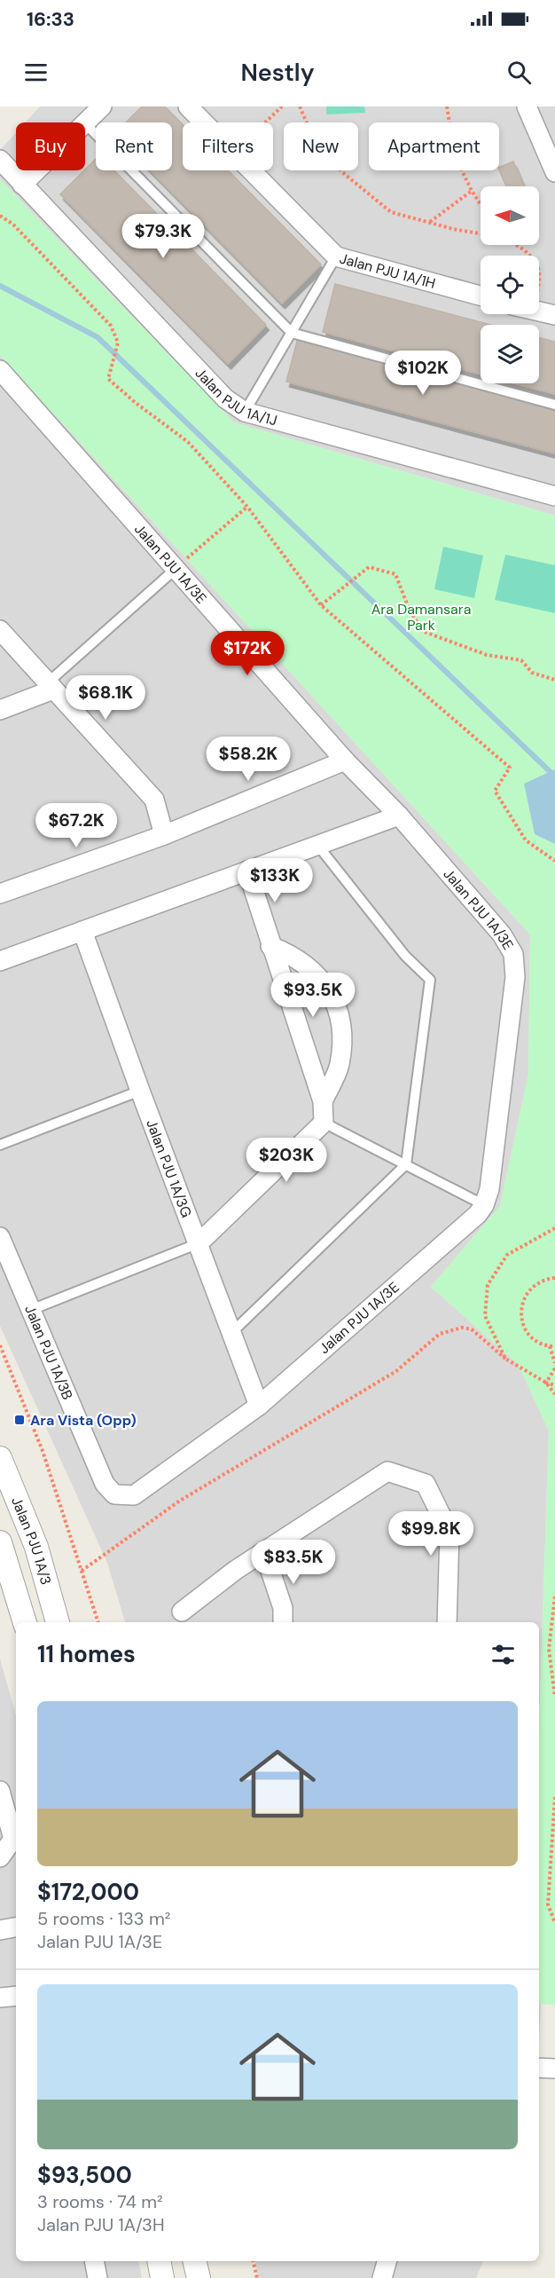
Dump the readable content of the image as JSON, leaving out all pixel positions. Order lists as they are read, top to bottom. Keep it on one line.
{"streets":{"street":["Jalan PJU 1A/1H","Jalan PJU 1A/1J","Jalan PJU 1A/3E","Jalan PJU 1A/3G","Jalan PJU 1A/3B","Jalan PJU 1A/3"]},"crossings":[["Jalan PJU 1A/3E","Jalan PJU 1A/3G"],["Jalan PJU 1A/3E","Jalan PJU 1A/3B"]],"parks":["Ara Damansara Park"],"places":{"transit":["Ara Vista (Opp)"]},"north":"left","page":{"status":"16:33","header":"Nestly","chip":["Buy","Rent","Filters","New","Apartment"],"price":["$79.3K","$102K","$172K","$68.1K","$58.2K","$67.2K","$133K","$93.5K","$203K","$99.8K","$83.5K"],"heading":"11 homes","list":[{"name":"$172,000","note":"5 rooms · 133 m² · Jalan PJU 1A/3E"},{"name":"$93,500","note":"3 rooms · 74 m² · Jalan PJU 1A/3H"}]}}
